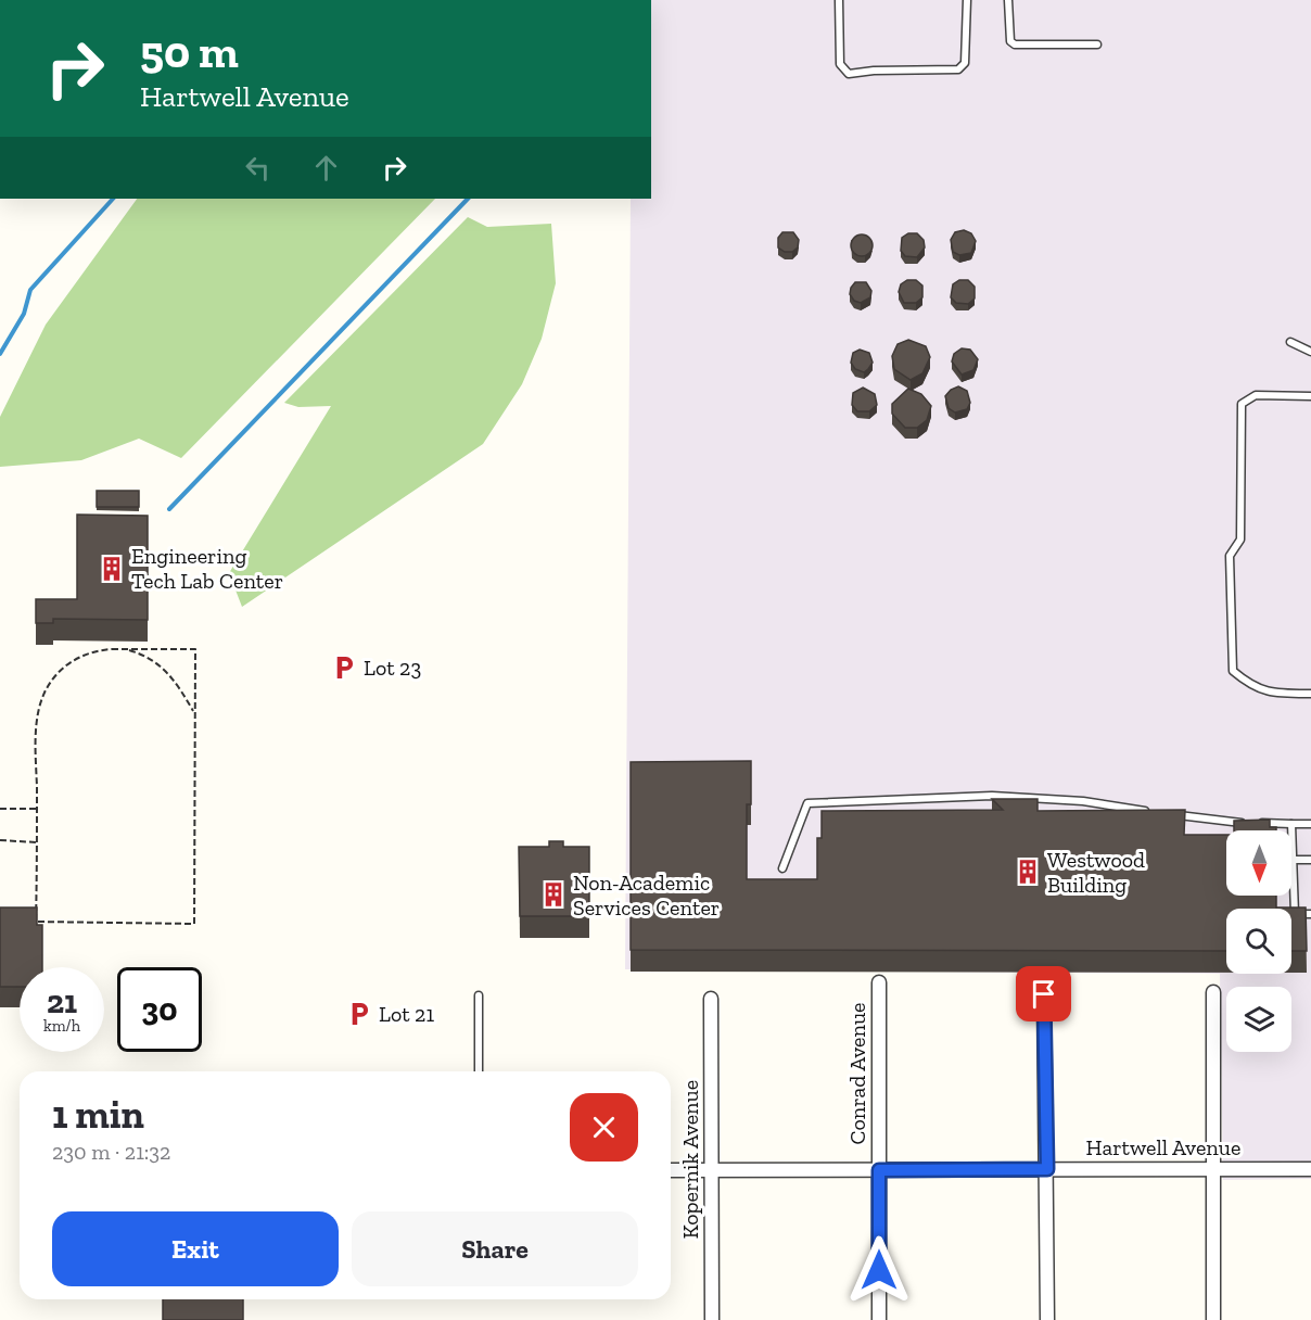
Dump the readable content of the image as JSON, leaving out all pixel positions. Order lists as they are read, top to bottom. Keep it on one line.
{"streets":{"street":["Conrad Avenue","Hartwell Avenue","Kopernik Avenue"]},"crossings":[["Conrad Avenue","Hartwell Avenue"],["Hartwell Avenue","Kopernik Avenue"]],"places":{"building":["Engineering Tech Lab Center","Westwood Building","Non-Academic Services Center"],"parking":["Lot 23","Lot 21"]},"north":"bottom","page":{"turn":["50 m","Hartwell Avenue"],"speed":"21 km/h","limit":"30","heading":["1 min","230 m · 21:32"],"buttons":["Exit","Share"]}}
